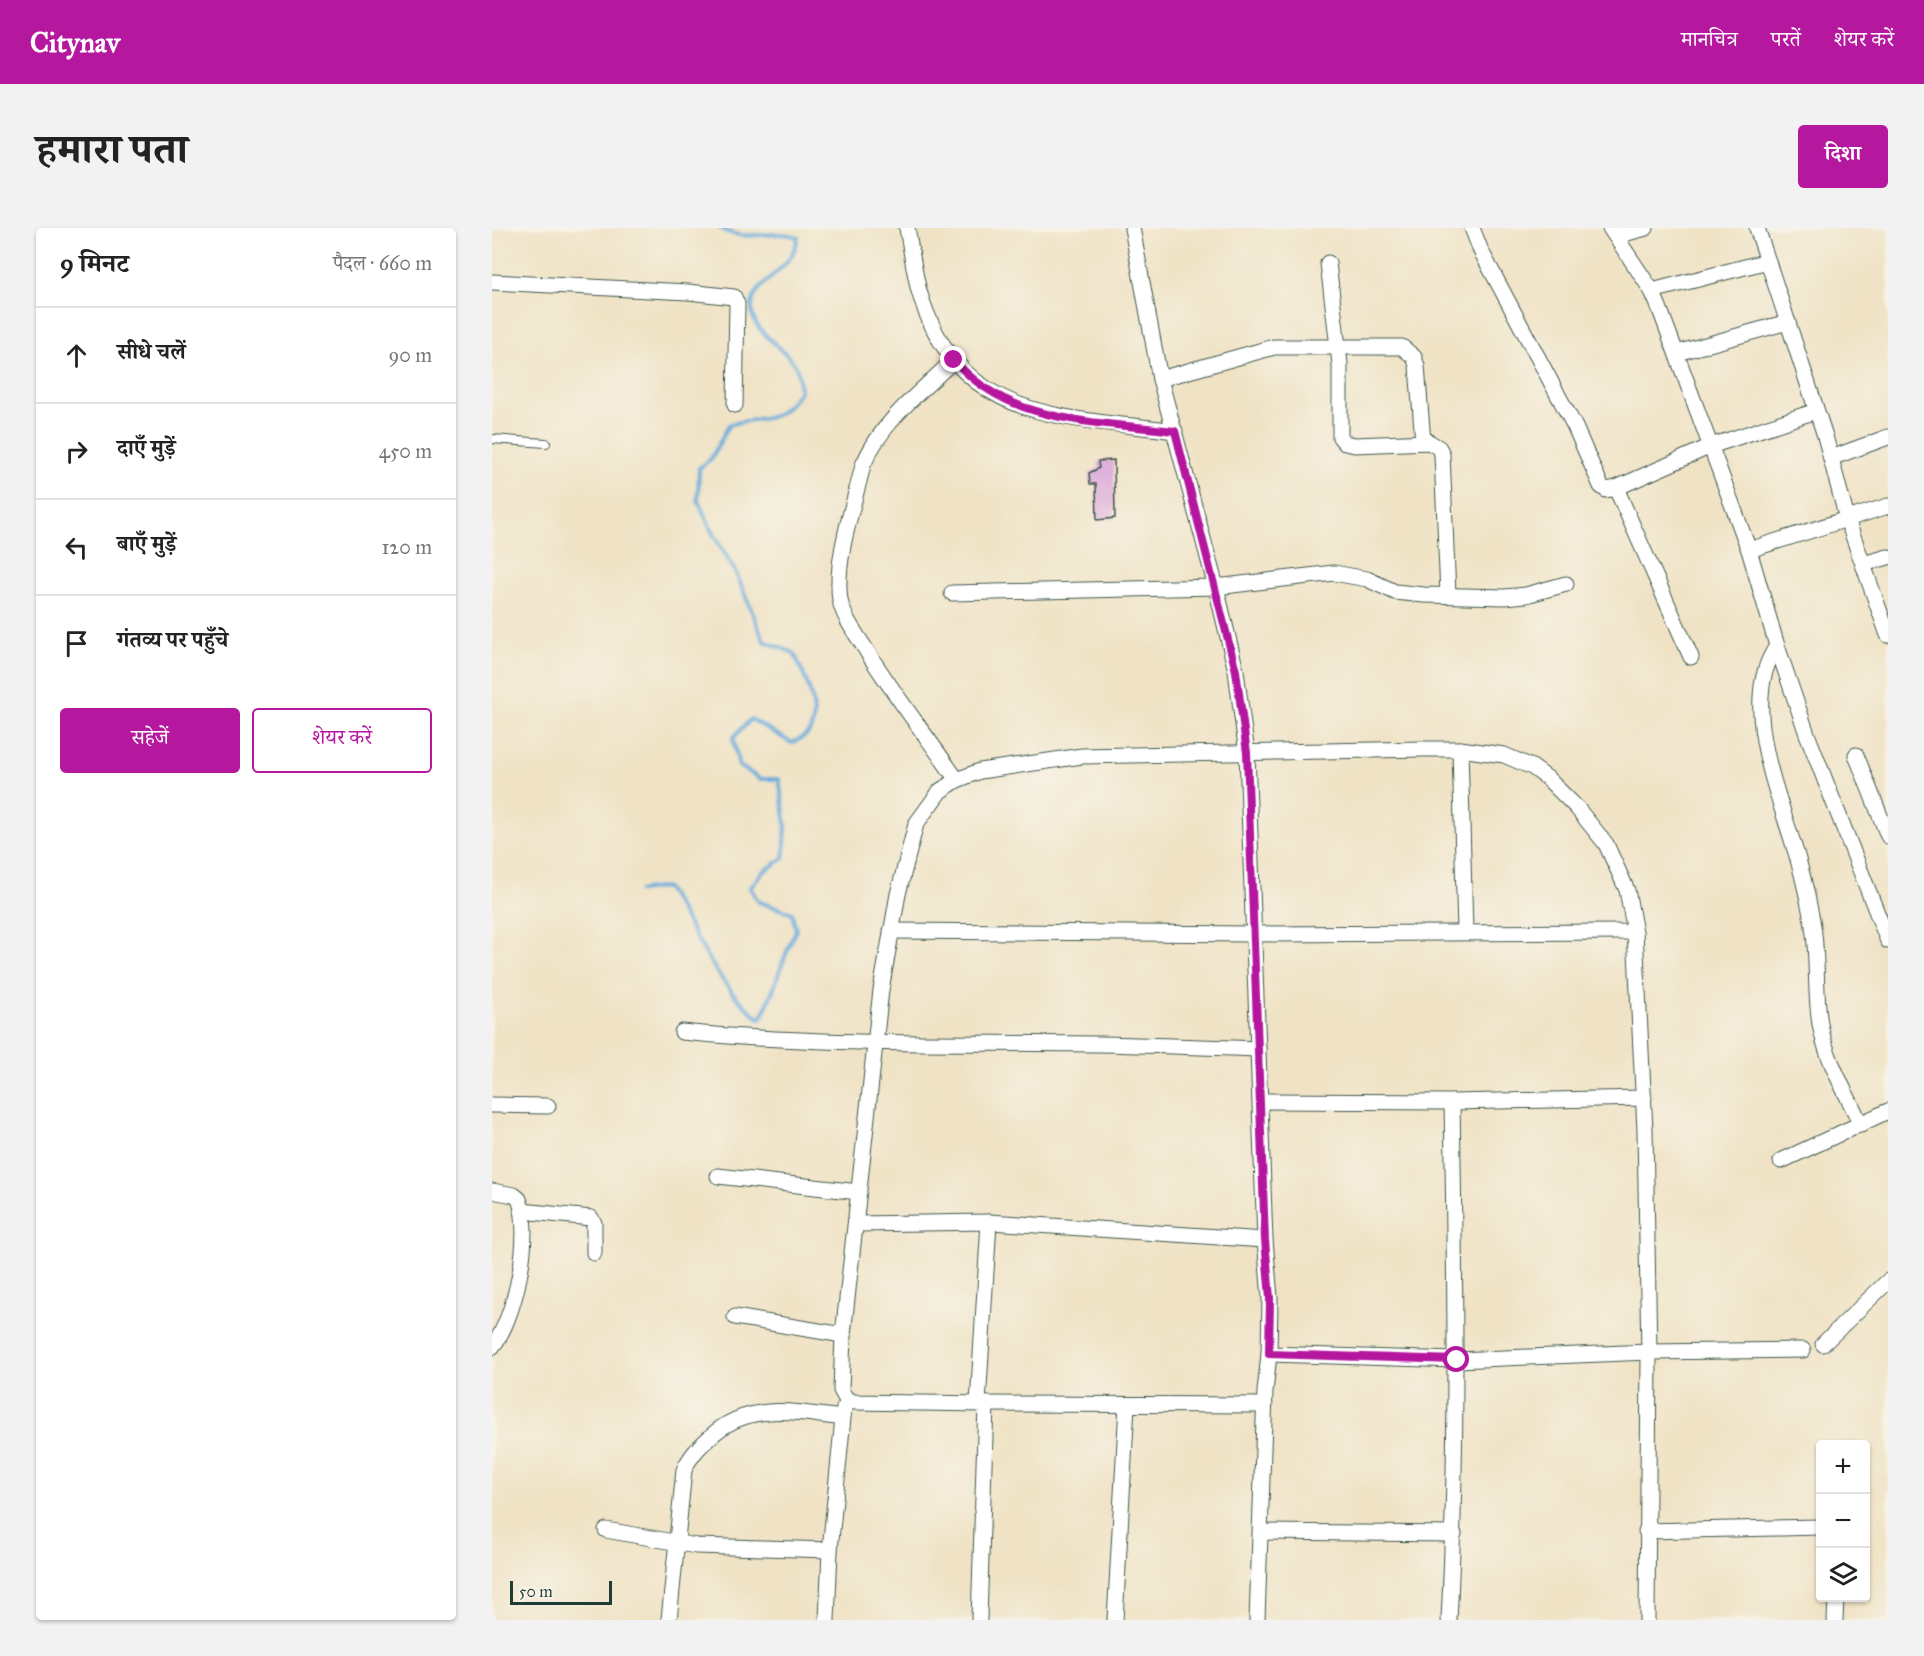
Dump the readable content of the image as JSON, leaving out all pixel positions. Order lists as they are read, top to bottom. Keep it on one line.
{"scale_bar":"50 m","page":{"header":"Citynav","nav":["मानचित्र","परतें","शेयर करें"],"title":"हमारा पता","buttons":["दिशा",["सहेजें","शेयर करें"]],"heading":["9 मिनट","पैदल · 660 m"],"list":[["सीधे चलें","90 m"],["दाएँ मुड़ें","450 m"],["बाएँ मुड़ें","120 m"],"गंतव्य पर पहुँचे"],"map_buttons":["+","−"],"scale":"50 m"}}
